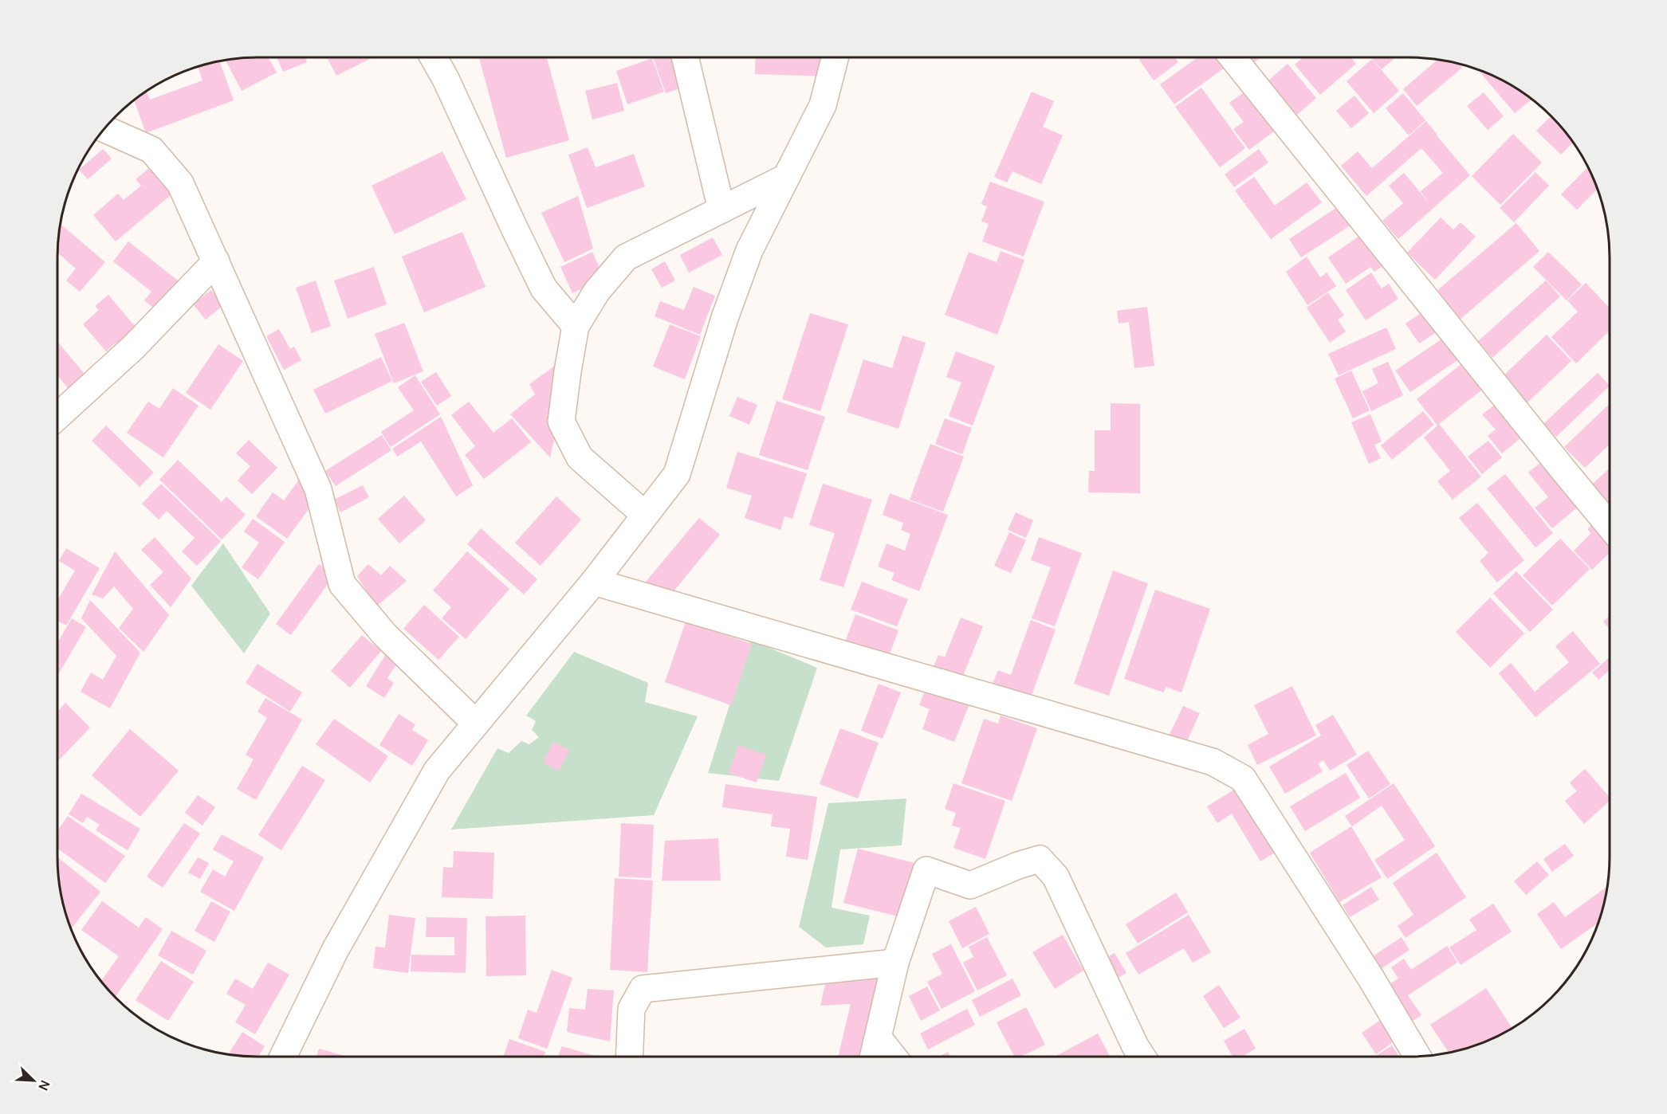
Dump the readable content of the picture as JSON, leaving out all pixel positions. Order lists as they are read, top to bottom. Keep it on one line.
{"north":"bottom right"}
